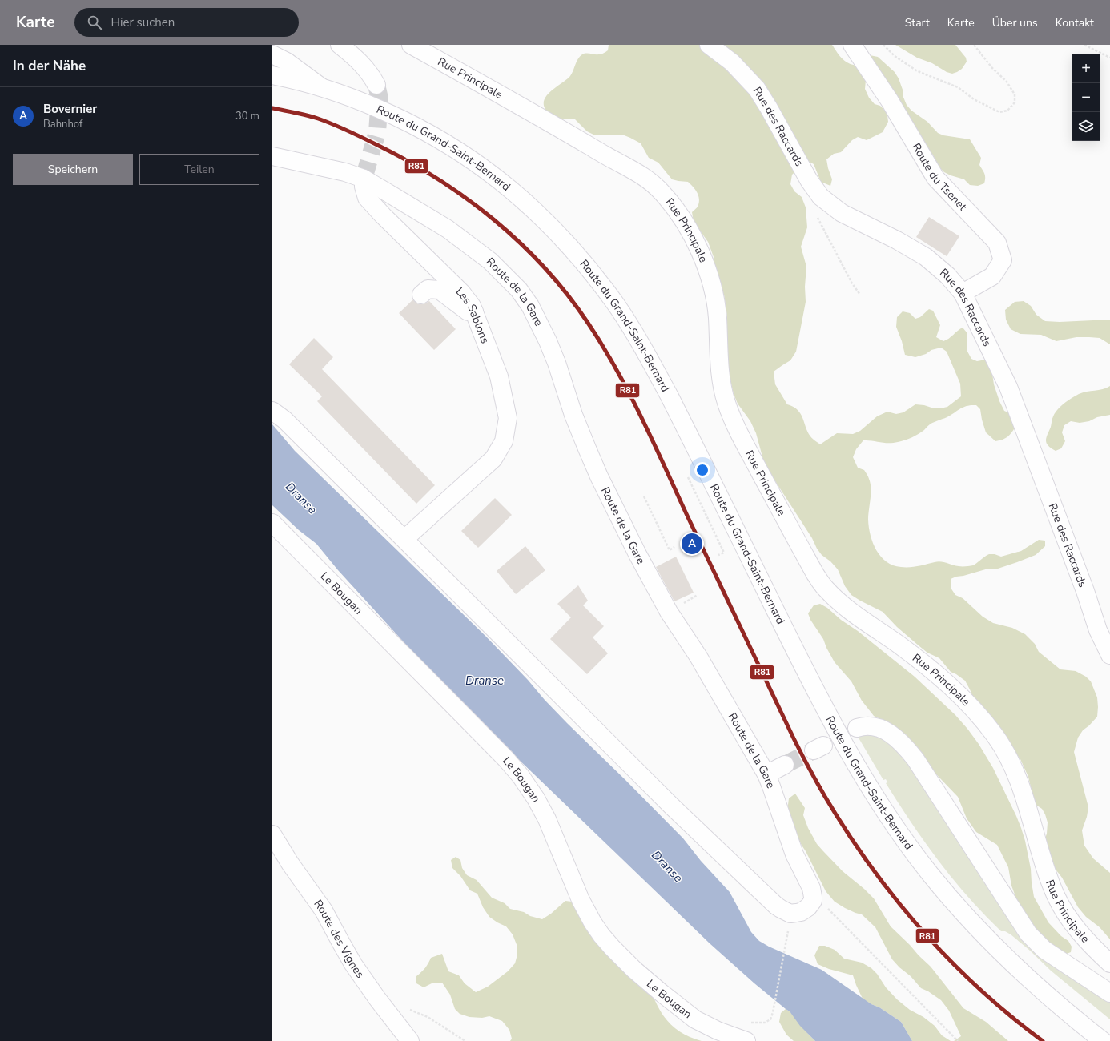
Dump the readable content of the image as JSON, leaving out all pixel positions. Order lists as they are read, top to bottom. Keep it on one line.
{"streets":{"street":["Rue Principale","Rue des Raccards","Route du Grand-Saint-Bernard","Route du Tsenet","Route de la Gare","Les Sablons","Le Bougan","Route des Vignes"]},"crossings":[["Rue des Raccards","Route du Tsenet"],["Route de la Gare","Les Sablons"]],"water":["Dranse"],"lines":["transit line R81"],"page":{"header":"Karte","search":"Hier suchen","nav":["Start","Karte","Über uns","Kontakt"],"heading":"In der Nähe","map_buttons":["+","−"],"list":[{"mark":"A","name":"Bovernier","note":"Bahnhof","value":"30 m"}],"buttons":["Speichern","Teilen"],"pins":"A"}}
